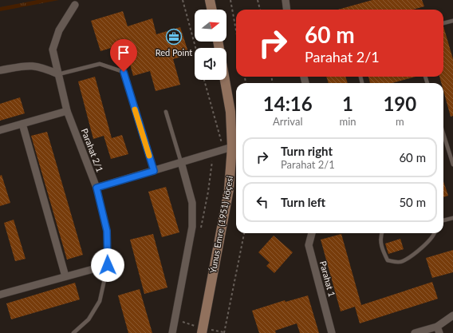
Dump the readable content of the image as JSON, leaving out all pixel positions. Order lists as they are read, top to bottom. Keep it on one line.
{"streets":{"street":["Parahat 2/1","Ýunus Emre (1951) köçesi","Parahat 1"]},"places":{"office":["Red Point"]},"north":"right","page":{"turn":["60 m","Parahat 2/1"],"eta":["14:16","Arrival","1","min","190","m"],"list":[{"name":"Turn right","note":"Parahat 2/1","value":"60 m"},{"name":"Turn left","value":"50 m"}]}}
